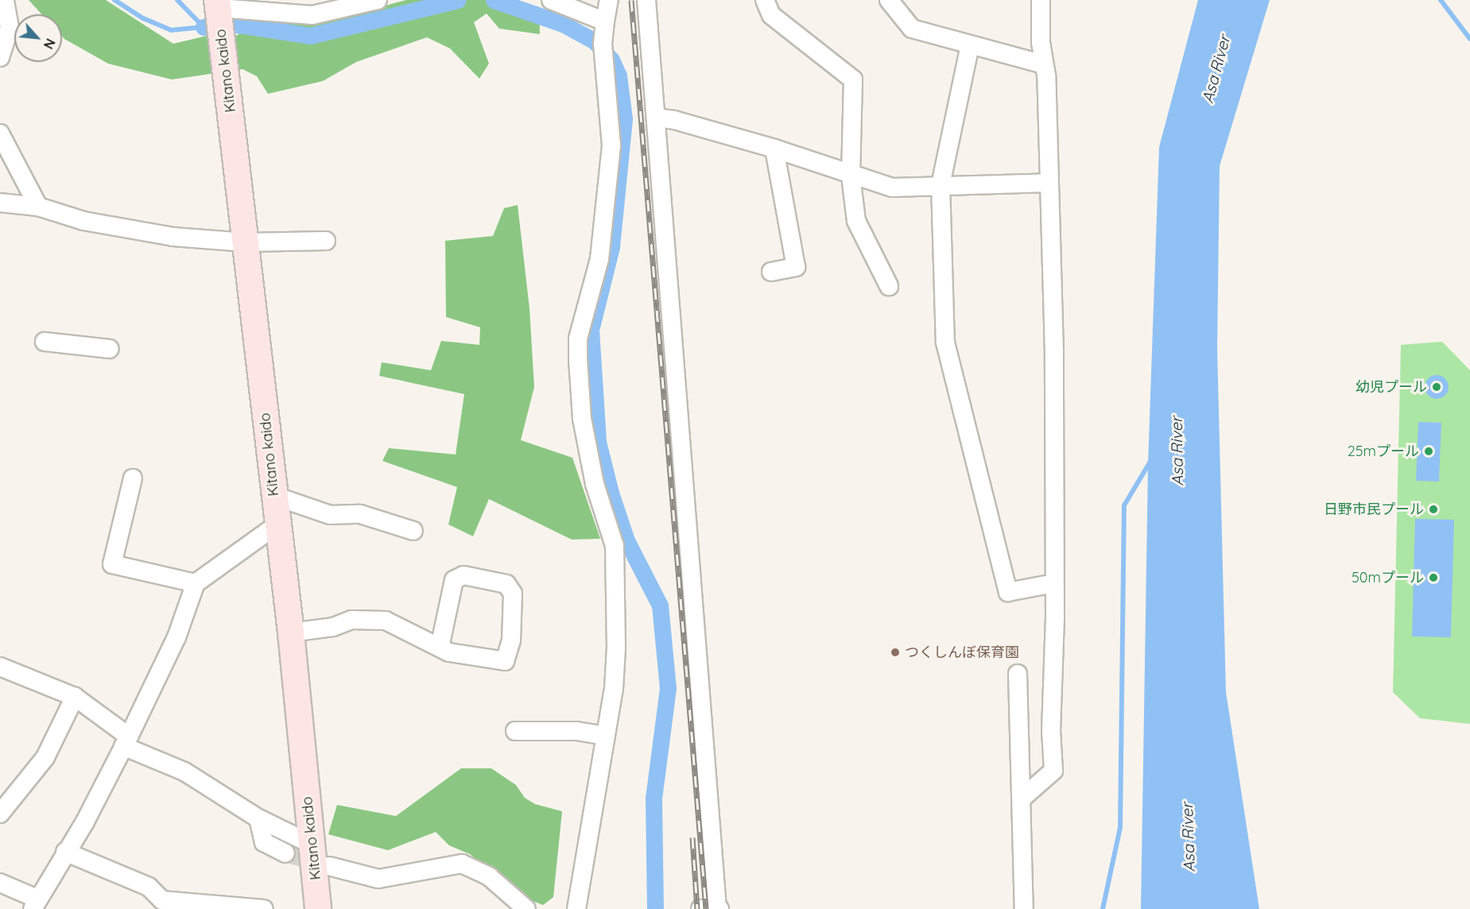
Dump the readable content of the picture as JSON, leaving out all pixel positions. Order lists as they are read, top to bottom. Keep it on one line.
{"streets":{"main road":["Kitano kaido"]},"water":["Asa River"],"places":["幼児プール","25mプール","日野市民プール","50mプール","つくしんぼ保育園"],"north":"bottom right"}
